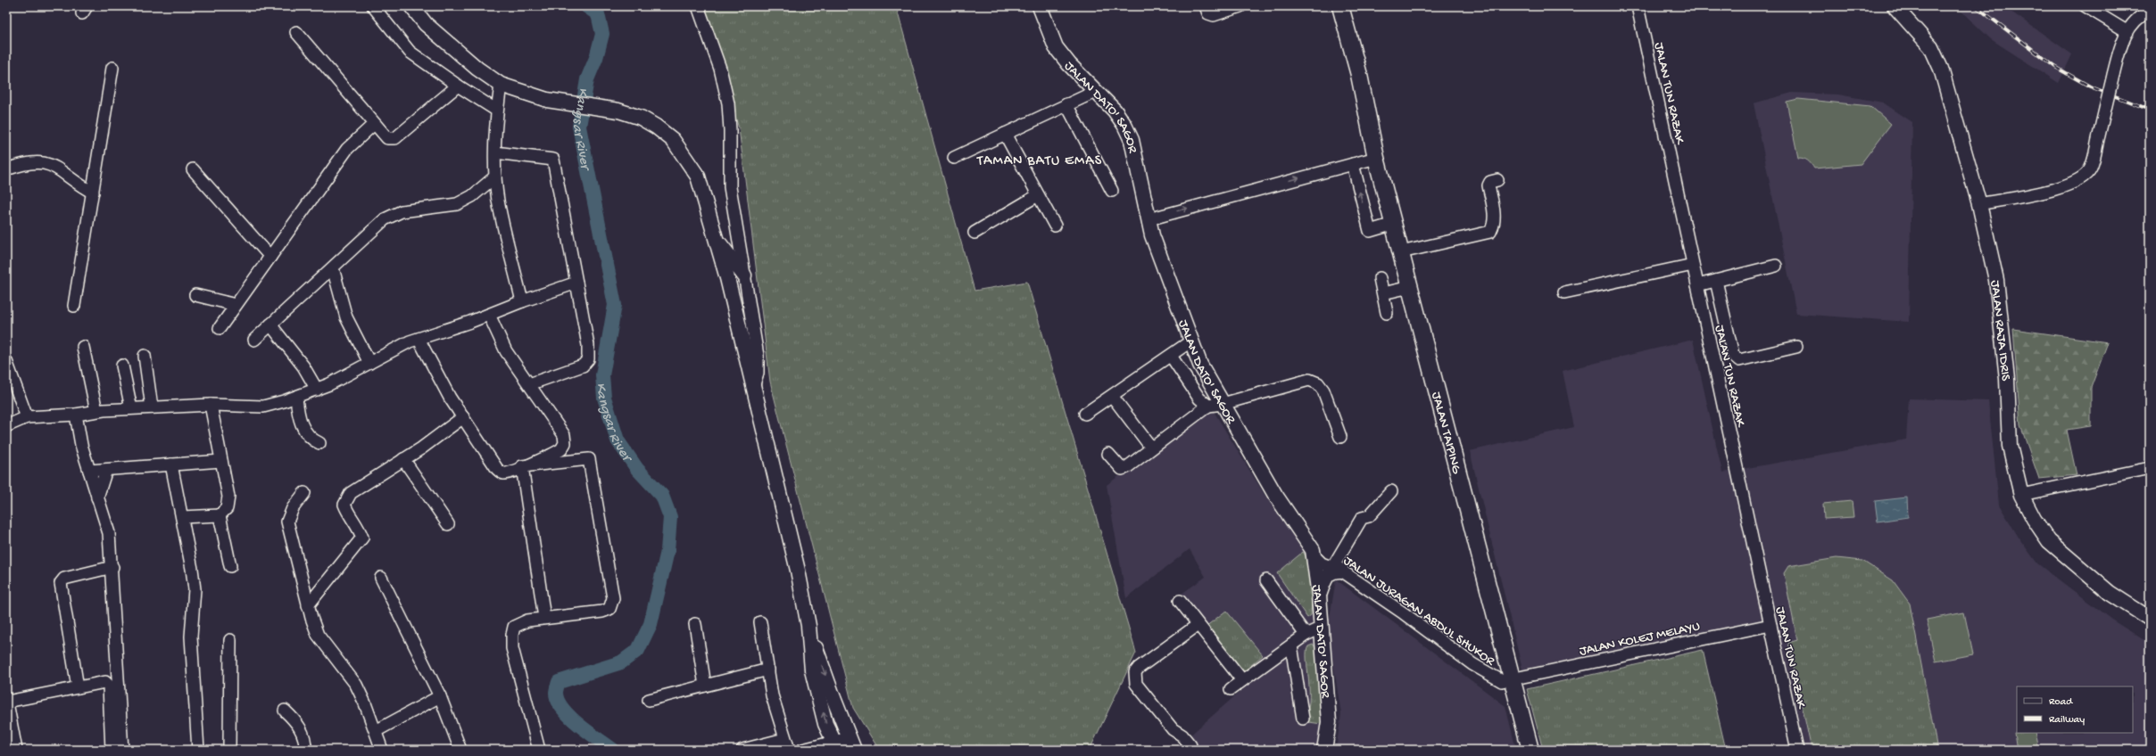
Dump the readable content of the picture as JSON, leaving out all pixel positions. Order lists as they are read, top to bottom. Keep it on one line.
{"streets":{"highway":["JALAN TAIPING"],"main road":["JALAN DATO' SAGOR","JALAN RAJA IDRIS"],"street":["JALAN TUN RAZAK","JALAN JURAGAN ABDUL SHUKOR","JALAN KOLEJ MELAYU"]},"crossings":[["JALAN TUN RAZAK","JALAN KOLEJ MELAYU"],["JALAN DATO' SAGOR","JALAN JURAGAN ABDUL SHUKOR"],["JALAN TAIPING","JALAN JURAGAN ABDUL SHUKOR"],["JALAN TAIPING","JALAN KOLEJ MELAYU"],["JALAN JURAGAN ABDUL SHUKOR","JALAN KOLEJ MELAYU"]],"districts":["TAMAN BATU EMAS"],"water":["Kangsar River"],"legend":["Road","Railway"]}
